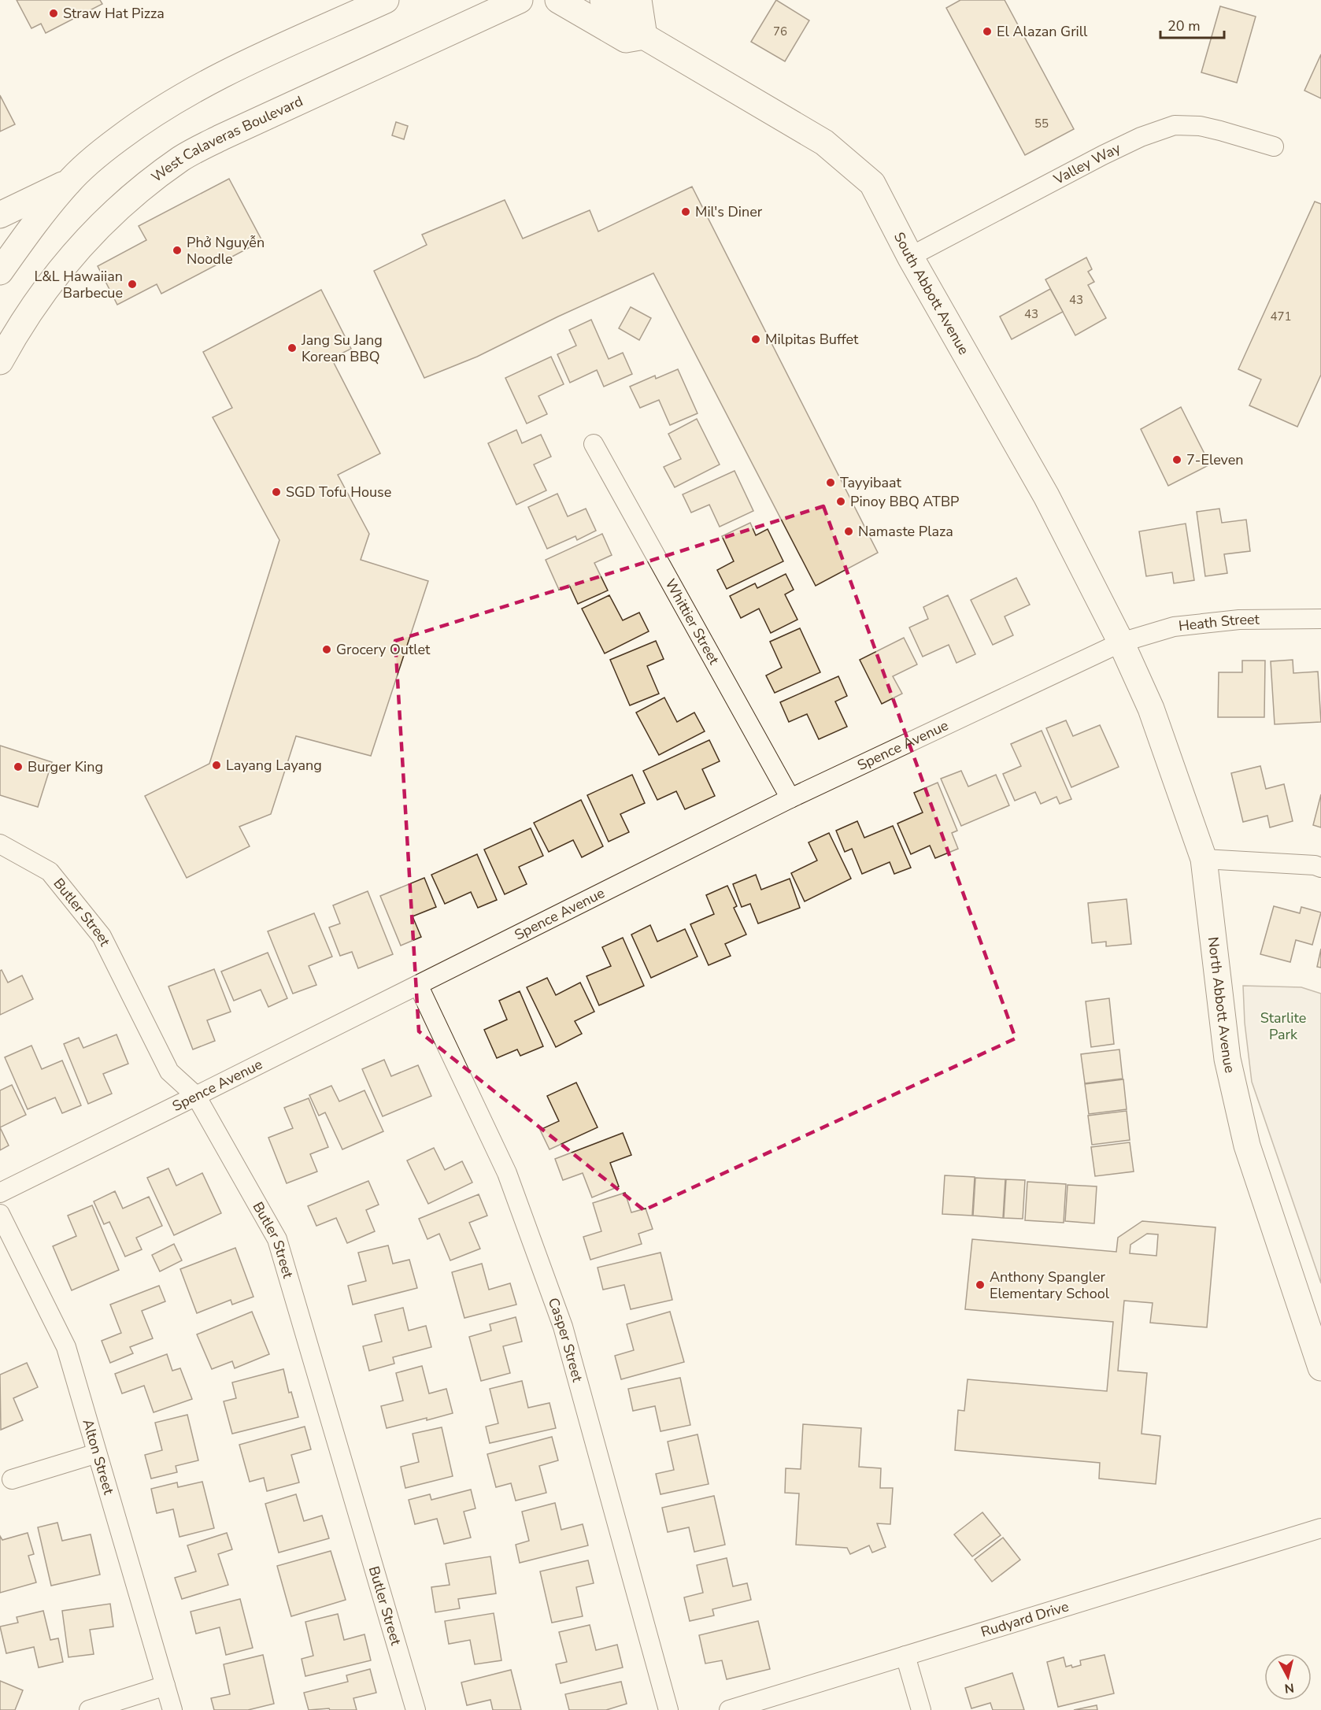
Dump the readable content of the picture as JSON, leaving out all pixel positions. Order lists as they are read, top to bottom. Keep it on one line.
{"streets":{"main road":["West Calaveras Boulevard","South Abbott Avenue","North Abbott Avenue"],"street":["Valley Way","Whittier Street","Heath Street","Spence Avenue","Butler Street","Casper Street","Alton Street","Rudyard Drive"]},"crossings":[["Valley Way","South Abbott Avenue"],["South Abbott Avenue","Heath Street"],["South Abbott Avenue","Spence Avenue"],["South Abbott Avenue","North Abbott Avenue"],["Whittier Street","Spence Avenue"],["Heath Street","Spence Avenue"],["Heath Street","North Abbott Avenue"],["Spence Avenue","Butler Street"],["Spence Avenue","North Abbott Avenue"],["Spence Avenue","Casper Street"]],"parks":["Starlite Park"],"places":["Straw Hat Pizza","El Alazan Grill","Mil's Diner","Phở Nguyễn Noodle","L&L Hawaiian Barbecue","Milpitas Buffet","Jang Su Jang Korean BBQ","7-Eleven","Tayyibaat","SGD Tofu House","Pinoy BBQ ATBP","Namaste Plaza","Grocery Outlet","Layang Layang","Burger King","Anthony Spangler Elementary School"],"house_numbers":["76","55","43","43","471"],"scale_bar":"20 m","north":"bottom"}
